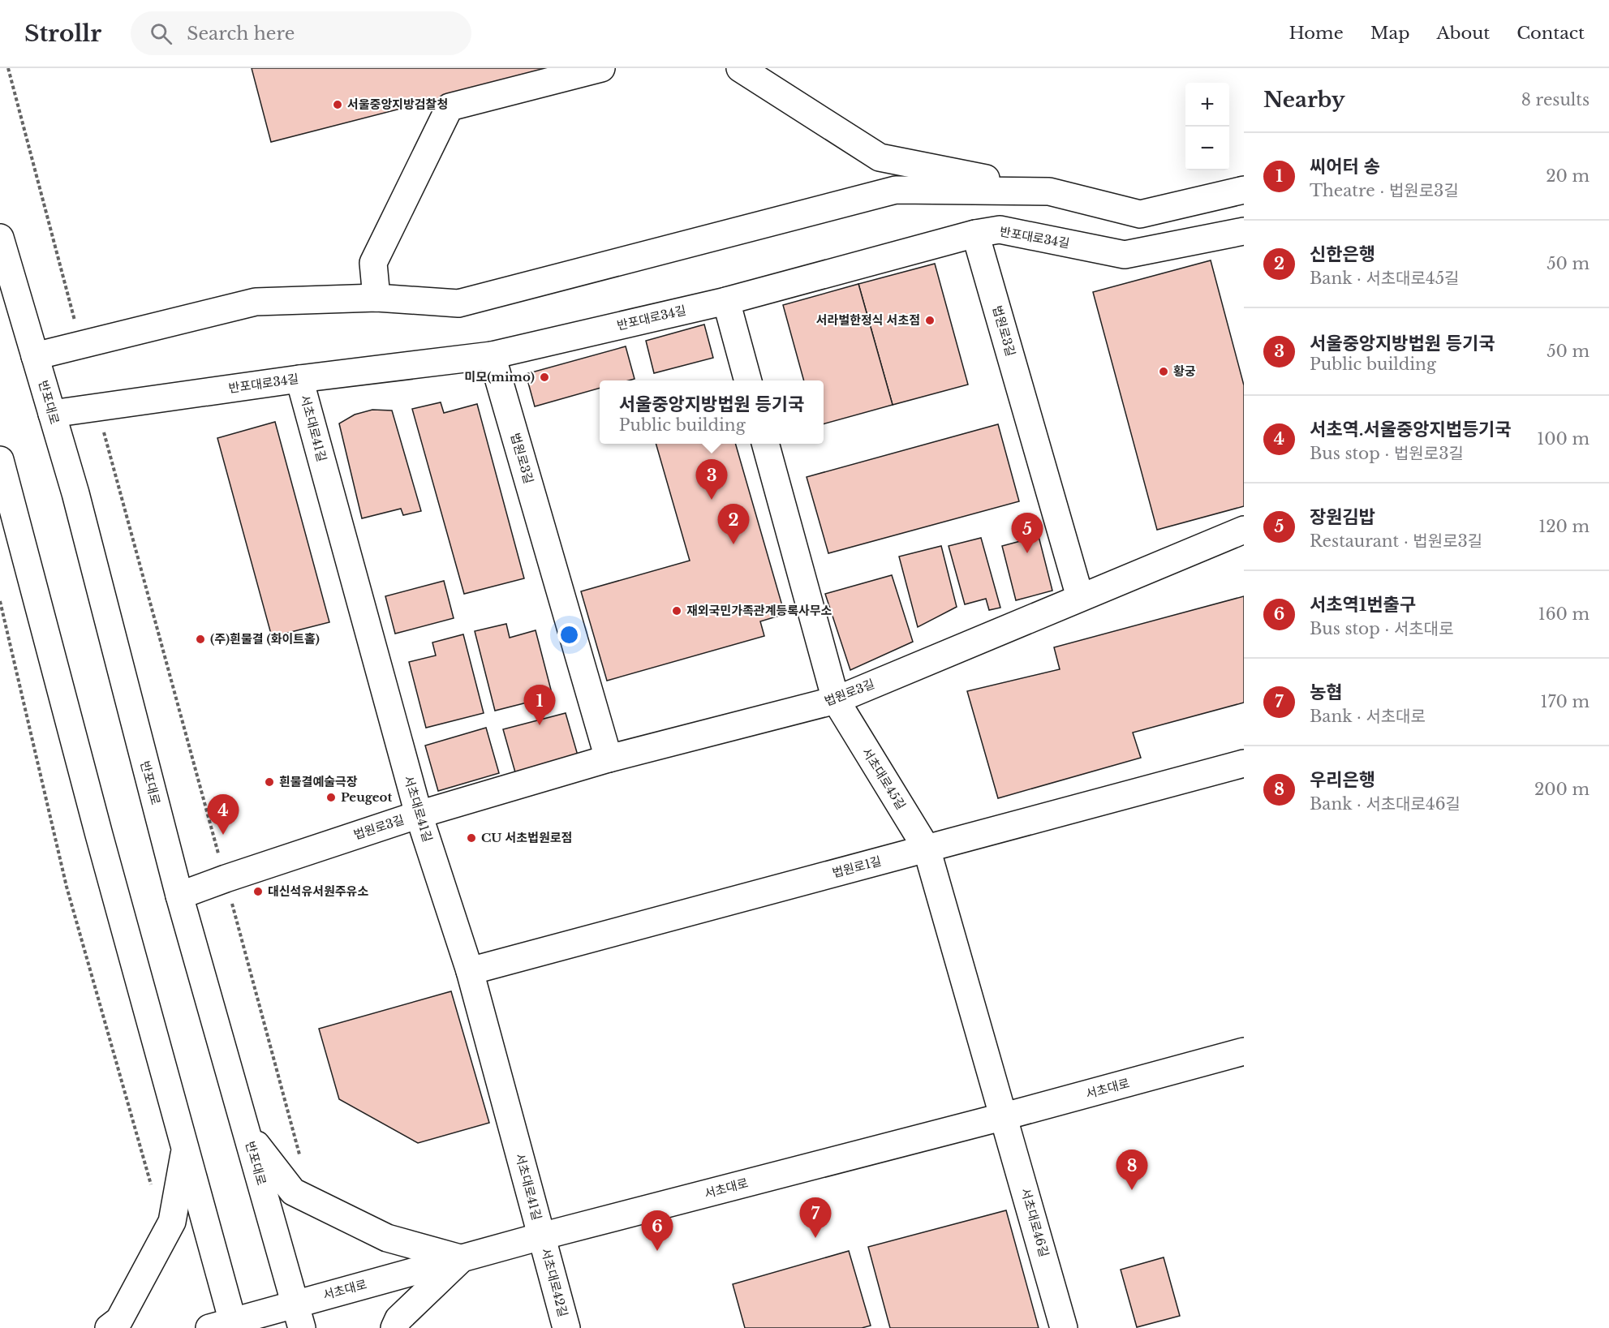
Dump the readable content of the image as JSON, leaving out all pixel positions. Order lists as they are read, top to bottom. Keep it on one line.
{"streets":{"street":["반포대로34길","법원로3길","반포대로","서초대로41길","서초대로45길","법원로1길","서초대로","서초대로46길","서초대로42길"]},"crossings":[["반포대로34길","법원로3길"],["반포대로34길","반포대로"],["반포대로34길","서초대로41길"],["법원로3길","반포대로"],["법원로3길","서초대로41길"],["법원로3길","서초대로45길"],["반포대로","서초대로"],["서초대로41길","법원로1길"],["서초대로41길","서초대로"],["서초대로41길","서초대로42길"],["서초대로45길","법원로1길"],["서초대로45길","서초대로"],["서초대로45길","서초대로46길"],["서초대로","서초대로46길"],["서초대로","서초대로42길"]],"places":["서울중앙지방검찰청","서라벌한정식 서초점","황궁","미모(mimo)","재외국민가족관계등록사무소","(주)흰물결 (화이트홀)","흰물결예술극장","Peugeot","CU 서초법원로점","대신석유서원주유소"],"page":{"header":"Strollr","search":"Search here","nav":["Home","Map","About","Contact"],"heading":["Nearby","8 results"],"map_buttons":["+","−"],"list":[{"mark":"1","name":"씨어터 송","note":"Theatre · 법원로3길","value":"20 m"},{"mark":"2","name":"신한은행","note":"Bank · 서초대로45길","value":"50 m"},{"mark":"3","name":"서울중앙지방법원 등기국","note":"Public building","value":"50 m"},{"mark":"4","name":"서초역.서울중앙지법등기국","note":"Bus stop · 법원로3길","value":"100 m"},{"mark":"5","name":"장원김밥","note":"Restaurant · 법원로3길","value":"120 m"},{"mark":"6","name":"서초역1번출구","note":"Bus stop · 서초대로","value":"160 m"},{"mark":"7","name":"농협","note":"Bank · 서초대로","value":"170 m"},{"mark":"8","name":"우리은행","note":"Bank · 서초대로46길","value":"200 m"}],"popup":["서울중앙지방법원 등기국","Public building"],"pins":["3","2","5","1","4","8","7","6"]}}
